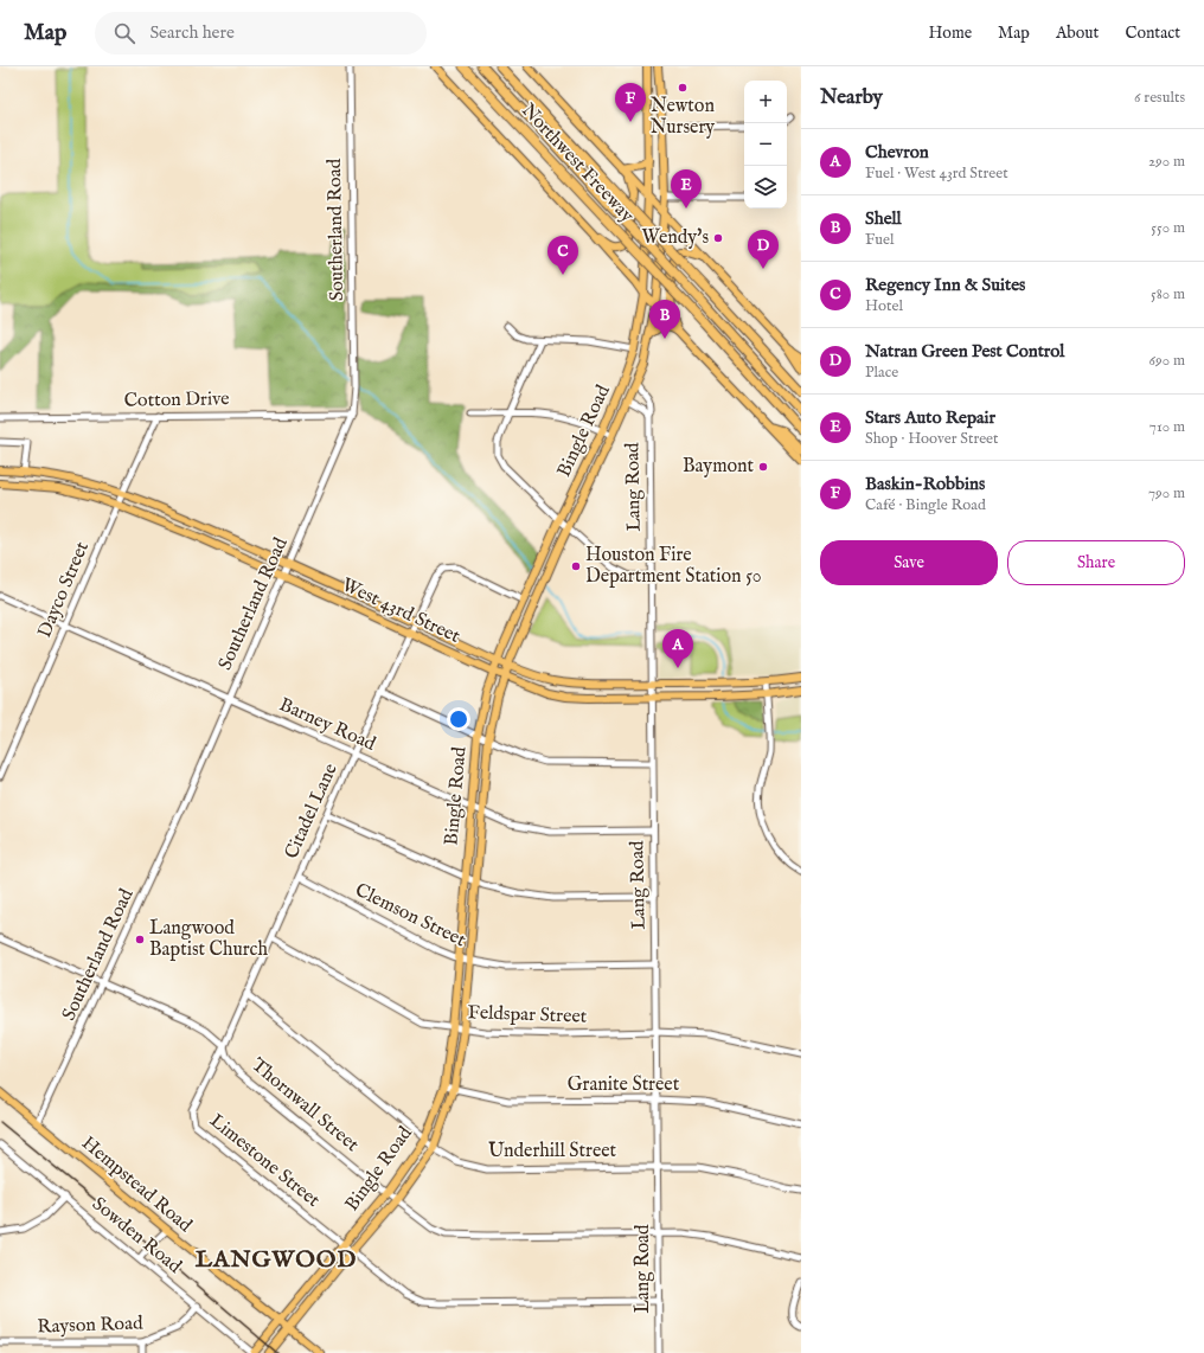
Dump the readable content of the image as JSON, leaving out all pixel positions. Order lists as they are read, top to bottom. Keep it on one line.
{"streets":{"highway":["Northwest Freeway"],"main road":["Bingle Road","West 43rd Street","Hempstead Road"],"street":["Southerland Road","Cotton Drive","Lang Road","Dayco Street","Barney Road","Citadel Lane","Clemson Street","Feldspar Street","Granite Street","Thornwall Street","Underhill Street","Limestone Street","Sowden Road","Rayson Road"]},"crossings":[["Southerland Road","Cotton Drive"],["Southerland Road","West 43rd Street"],["Southerland Road","Barney Road"],["Southerland Road","Thornwall Street"],["Southerland Road","Hempstead Road"],["Cotton Drive","Dayco Street"],["Bingle Road","Lang Road"],["Bingle Road","West 43rd Street"],["Bingle Road","Barney Road"],["Bingle Road","Citadel Lane"],["Bingle Road","Clemson Street"],["Bingle Road","Feldspar Street"],["Bingle Road","Granite Street"],["Bingle Road","Thornwall Street"],["Bingle Road","Underhill Street"],["Bingle Road","Limestone Street"],["Bingle Road","Hempstead Road"],["Bingle Road","Sowden Road"],["Lang Road","West 43rd Street"],["Lang Road","Barney Road"],["Lang Road","Clemson Street"],["Lang Road","Feldspar Street"],["Lang Road","Granite Street"],["Lang Road","Thornwall Street"],["Lang Road","Underhill Street"],["Lang Road","Limestone Street"],["Dayco Street","West 43rd Street"],["Dayco Street","Barney Road"],["West 43rd Street","Citadel Lane"],["Barney Road","Citadel Lane"],["Citadel Lane","Clemson Street"],["Citadel Lane","Feldspar Street"],["Citadel Lane","Thornwall Street"],["Citadel Lane","Underhill Street"],["Citadel Lane","Limestone Street"],["Thornwall Street","Limestone Street"],["Sowden Road","Rayson Road"]],"districts":["LANGWOOD"],"places":["Newton Nursery","Wendy's","Baymont","Houston Fire Department Station 50","Langwood Baptist Church"],"page":{"header":"Map","search":"Search here","nav":["Home","Map","About","Contact"],"heading":["Nearby","6 results"],"map_buttons":["+","−"],"pins":["F","E","D","C","B","A"],"list":[{"mark":"A","name":"Chevron","note":"Fuel · West 43rd Street","value":"290 m"},{"mark":"B","name":"Shell","note":"Fuel","value":"550 m"},{"mark":"C","name":"Regency Inn & Suites","note":"Hotel","value":"580 m"},{"mark":"D","name":"Natran Green Pest Control","note":"Place","value":"690 m"},{"mark":"E","name":"Stars Auto Repair","note":"Shop · Hoover Street","value":"710 m"},{"mark":"F","name":"Baskin-Robbins","note":"Café · Bingle Road","value":"790 m"}],"buttons":["Save","Share"]}}
